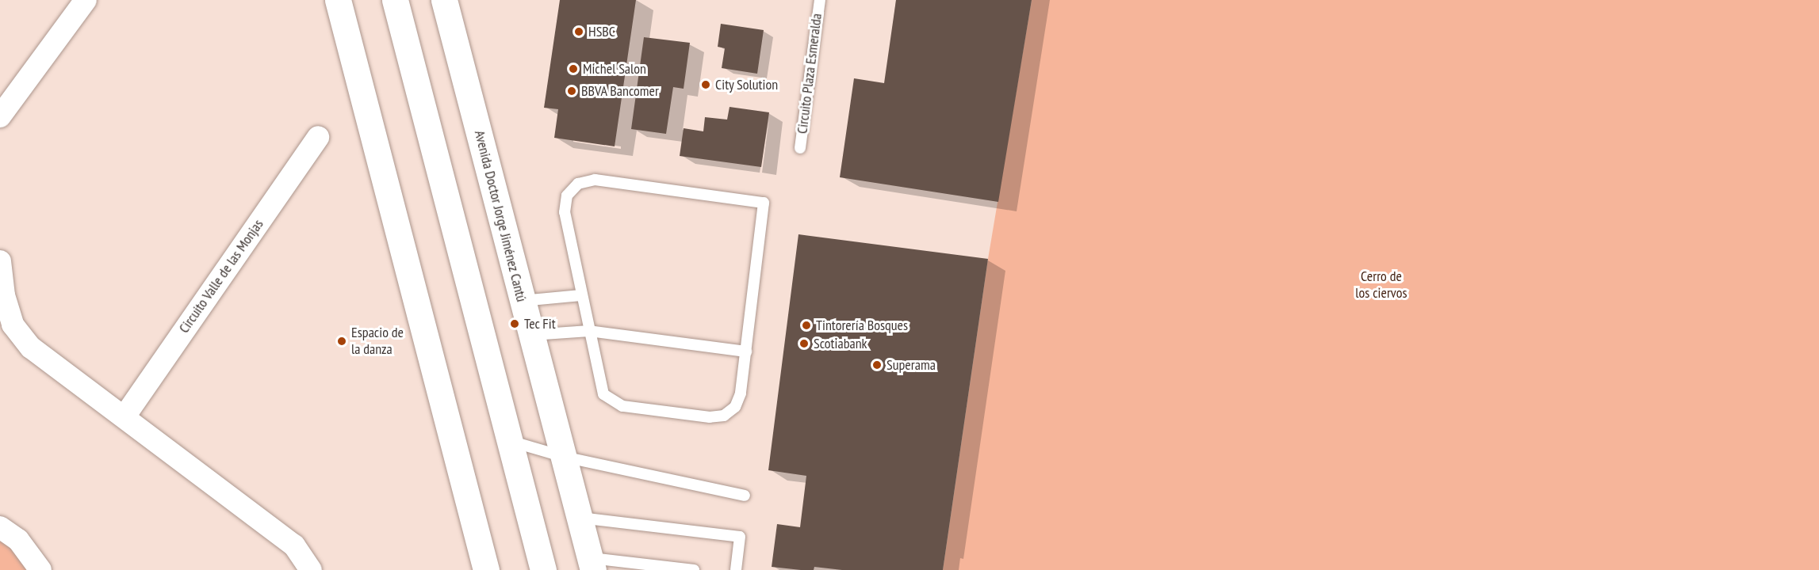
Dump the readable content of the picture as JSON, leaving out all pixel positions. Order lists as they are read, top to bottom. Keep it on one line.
{"streets":{"main road":["Avenida Doctor Jorge Jiménez Cantú"],"street":["Circuito Valle de las Monjas"],"lane":["Circuito Plaza Esmeralda"]},"parks":["Cerro de los ciervos"],"places":["HSBC","Michel Salon","City Solution","BBVA Bancomer","Tec Fit","Tintorería Bosques","Espacio de la danza","Scotiabank","Superama"]}
